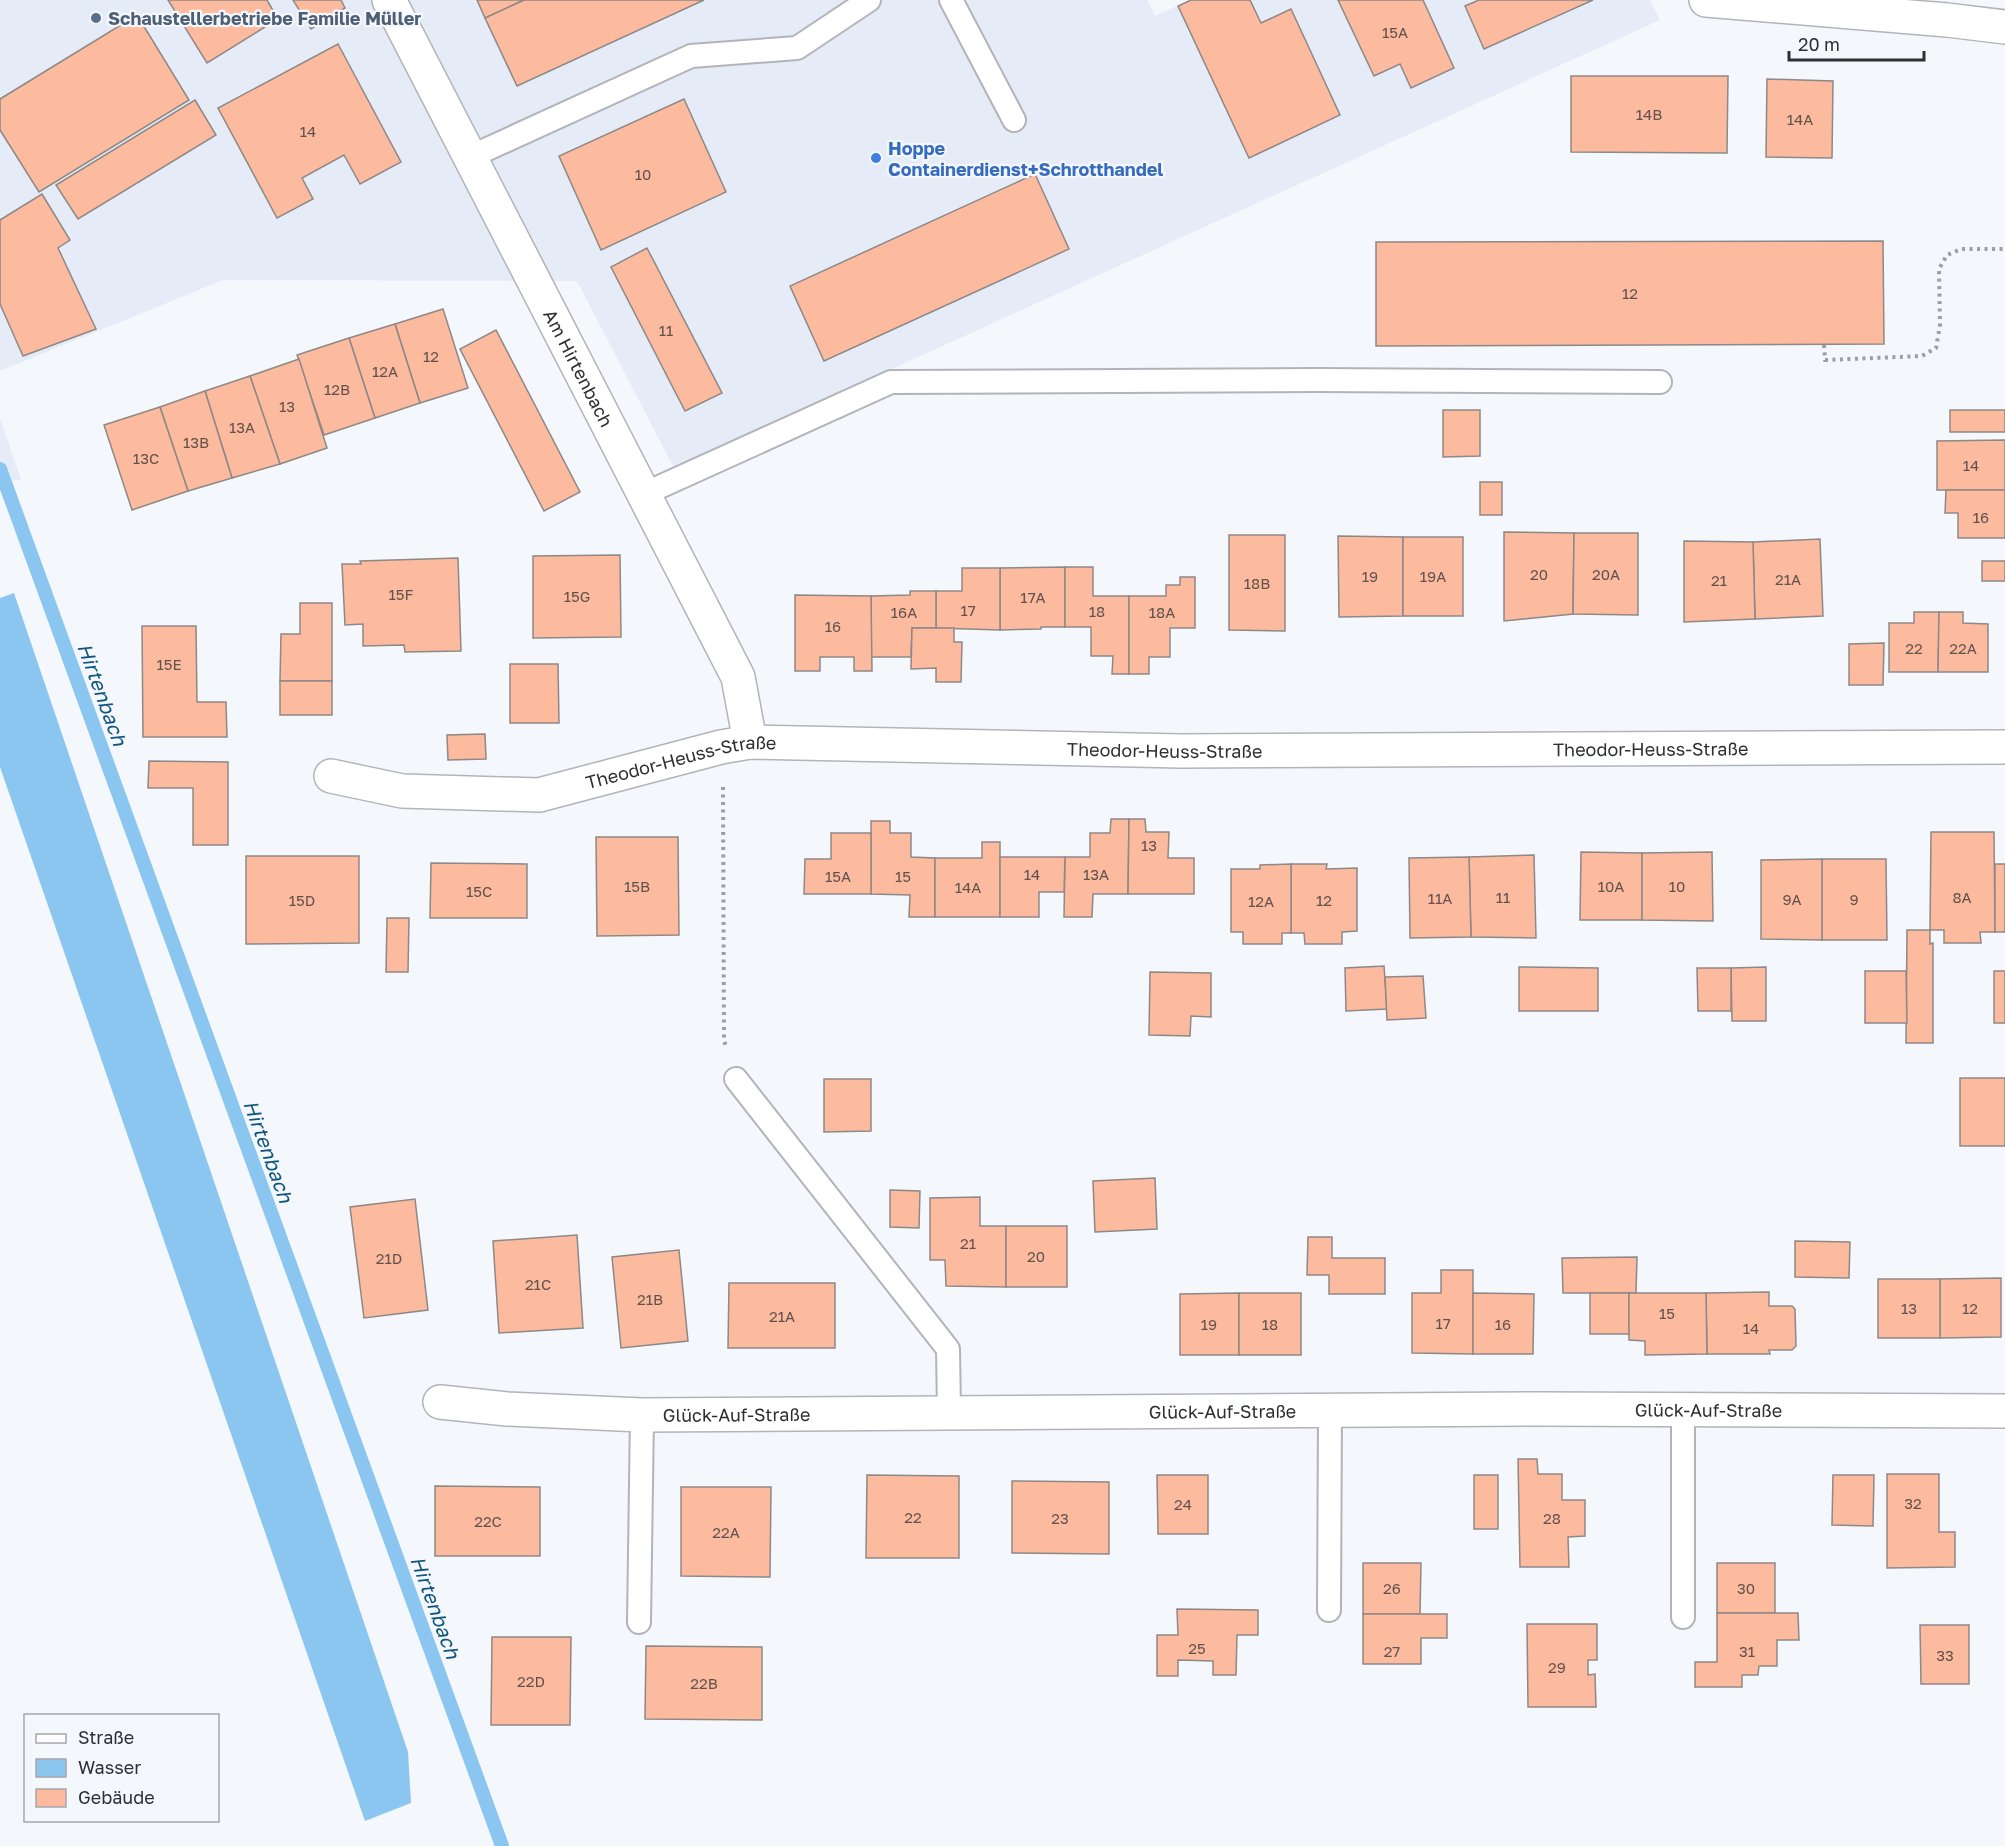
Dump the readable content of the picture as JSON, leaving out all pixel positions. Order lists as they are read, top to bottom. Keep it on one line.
{"streets":{"street":["Am Hirtenbach","Theodor-Heuss-Straße","Glück-Auf-Straße"]},"crossings":[["Am Hirtenbach","Theodor-Heuss-Straße"]],"water":["Hirtenbach"],"places":["Schaustellerbetriebe Familie Müller","Hoppe Containerdienst+Schrotthandel"],"house_numbers":["15A","14B","14A","14","10","12","11","12","12A","12B","13","13A","13B","13C","14","16","20","20A","19","19A","21A","21","18B","15F","15G","17A","17","18","16A","18A","16","22","22A","15E","13","14","13A","15A","15","15B","10A","10","14A","15C","11","8A","11A","9A","9","15D","12","12A","21","20","21D","21C","21B","13","12","15","21A","17","19","18","16","14","32","24","22","23","28","22C","22A","26","30","25","27","31","33","29","22D","22B"],"legend":["Straße","Wasser","Gebäude"],"scale_bar":"20 m"}
